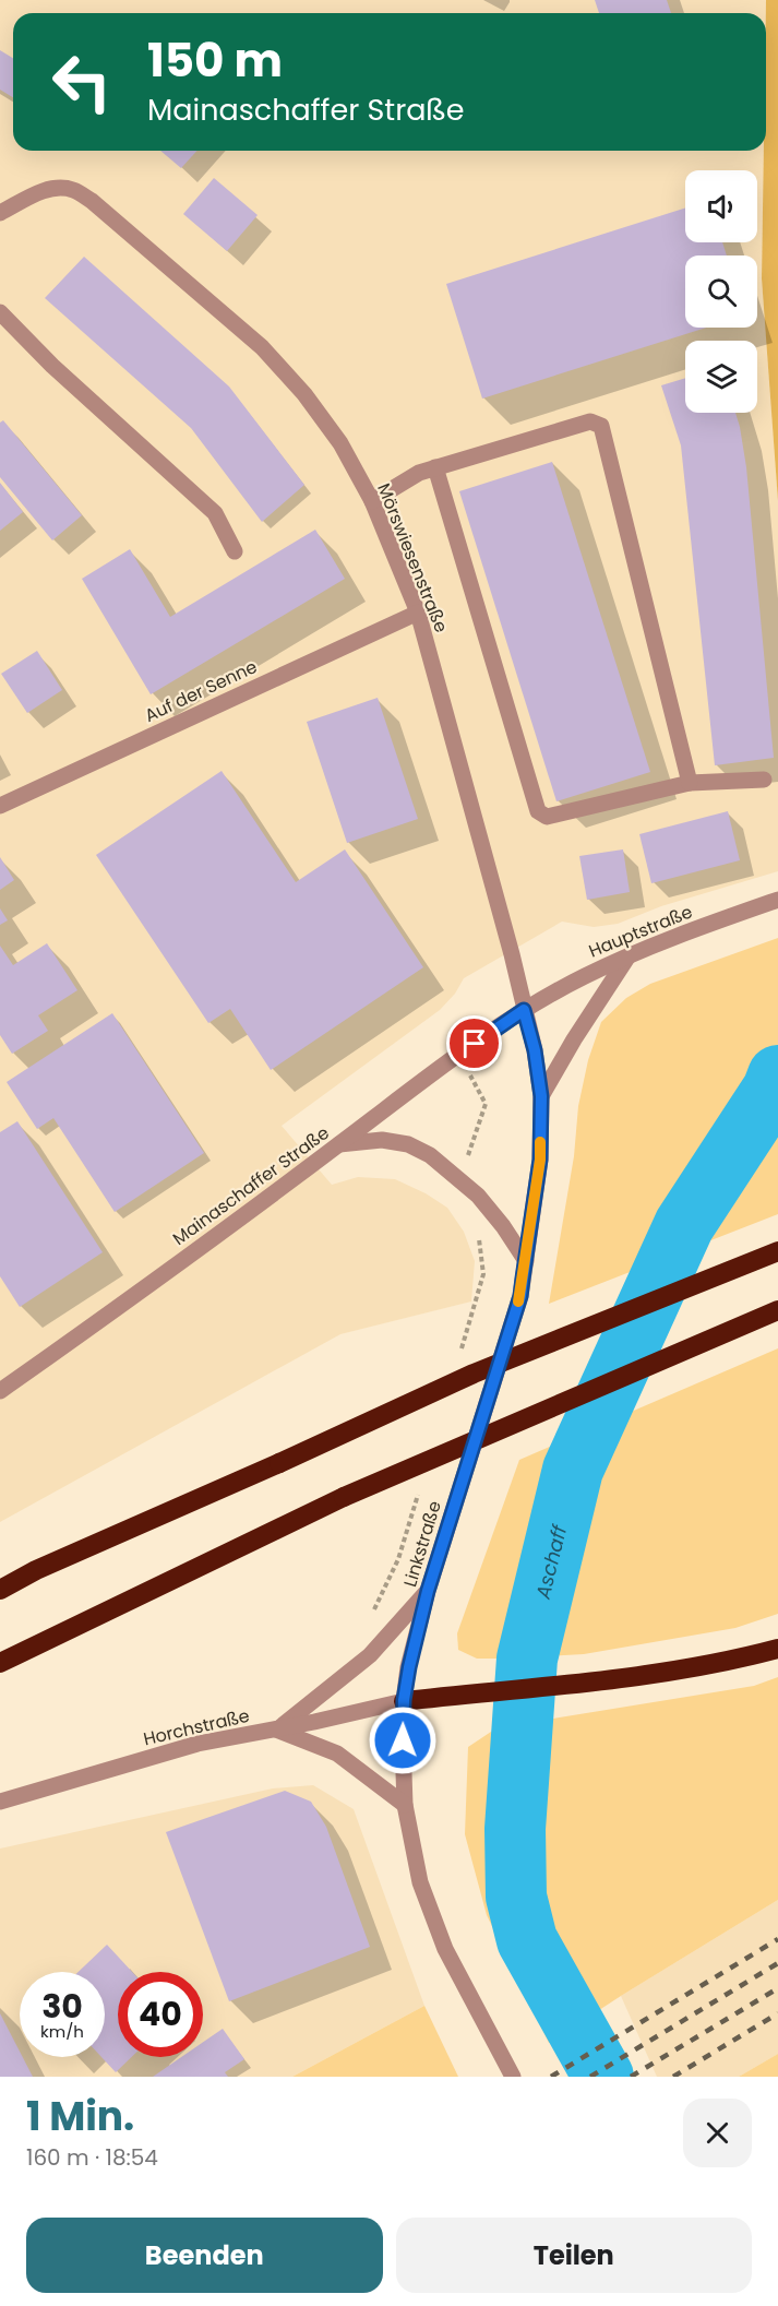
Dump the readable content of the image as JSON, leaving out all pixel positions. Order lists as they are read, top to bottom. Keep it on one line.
{"streets":{"street":["Mörswiesenstraße","Auf der Senne","Hauptstraße","Mainaschaffer Straße","Linkstraße","Horchstraße"]},"crossings":[["Mörswiesenstraße","Auf der Senne"],["Mörswiesenstraße","Hauptstraße"],["Mörswiesenstraße","Mainaschaffer Straße"],["Mörswiesenstraße","Linkstraße"],["Hauptstraße","Mainaschaffer Straße"],["Hauptstraße","Linkstraße"],["Mainaschaffer Straße","Linkstraße"],["Linkstraße","Horchstraße"]],"water":["Aschaff"],"page":{"turn":["150 m","Mainaschaffer Straße"],"speed":"30 km/h","limit":"40","heading":["1 Min.","160 m · 18:54"],"buttons":["Beenden","Teilen"]}}
